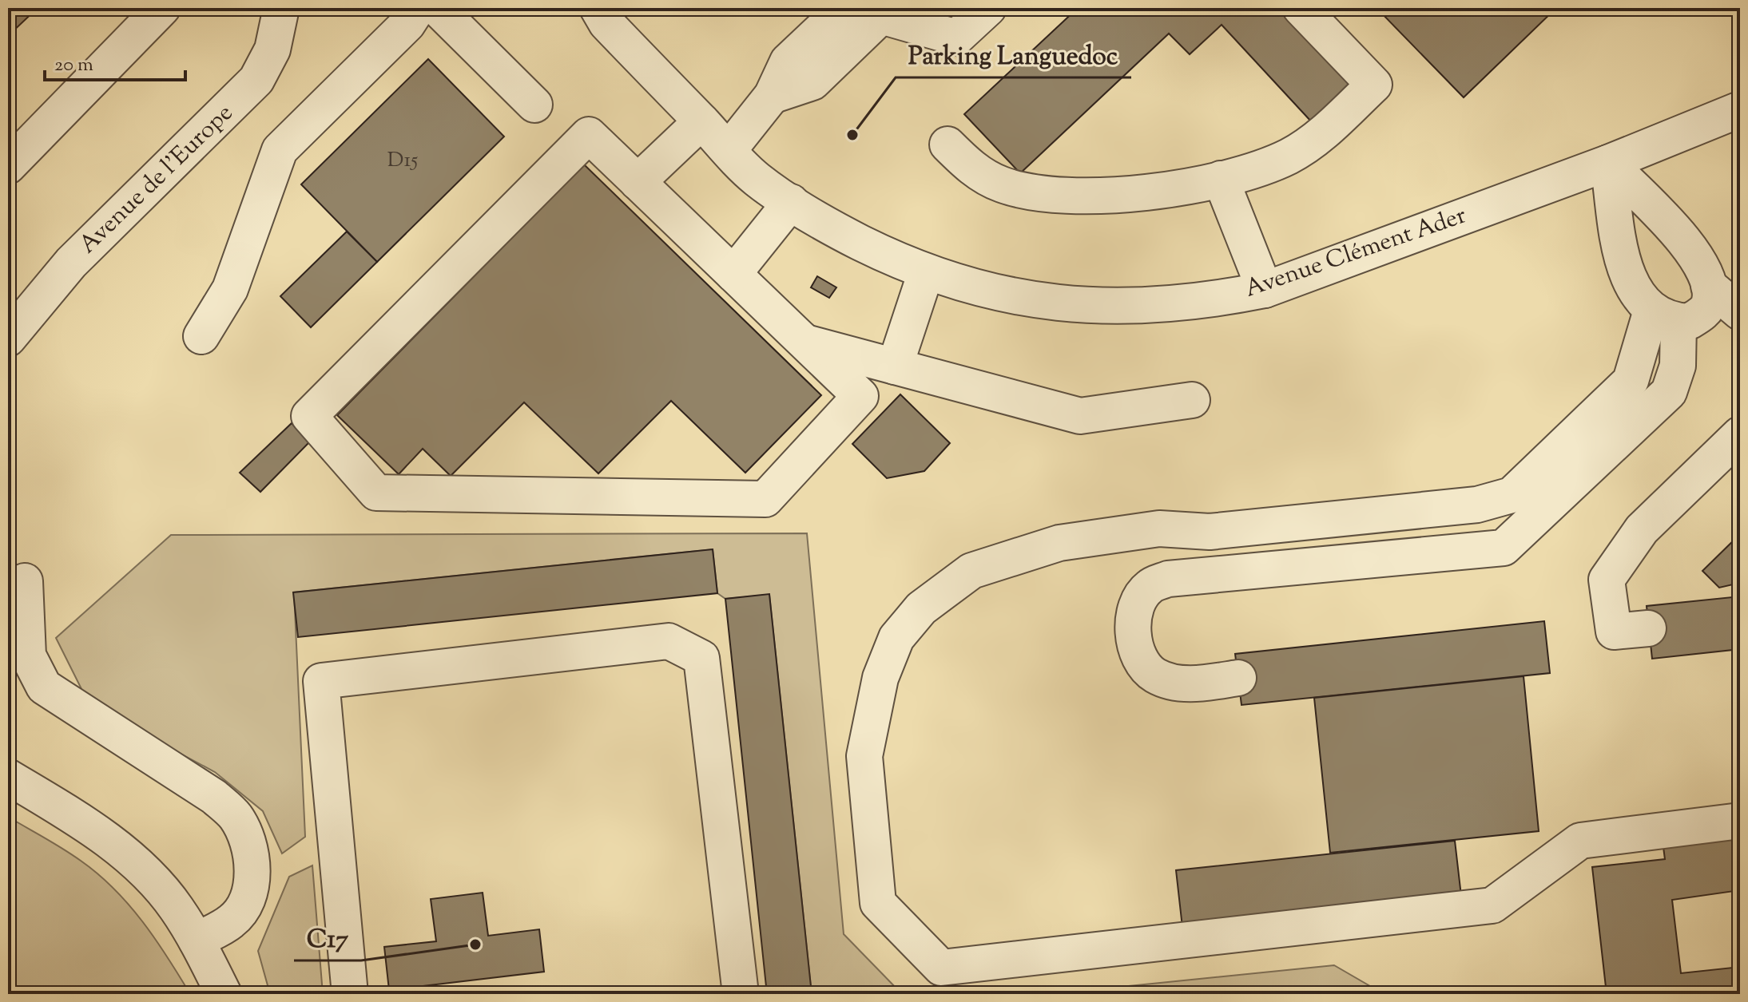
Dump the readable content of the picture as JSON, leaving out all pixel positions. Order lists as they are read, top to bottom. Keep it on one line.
{"streets":{"street":["Avenue de l'Europe","Avenue Clément Ader"]},"places":["Parking Languedoc","C17"],"house_numbers":["D15"],"scale_bar":"20 m"}
